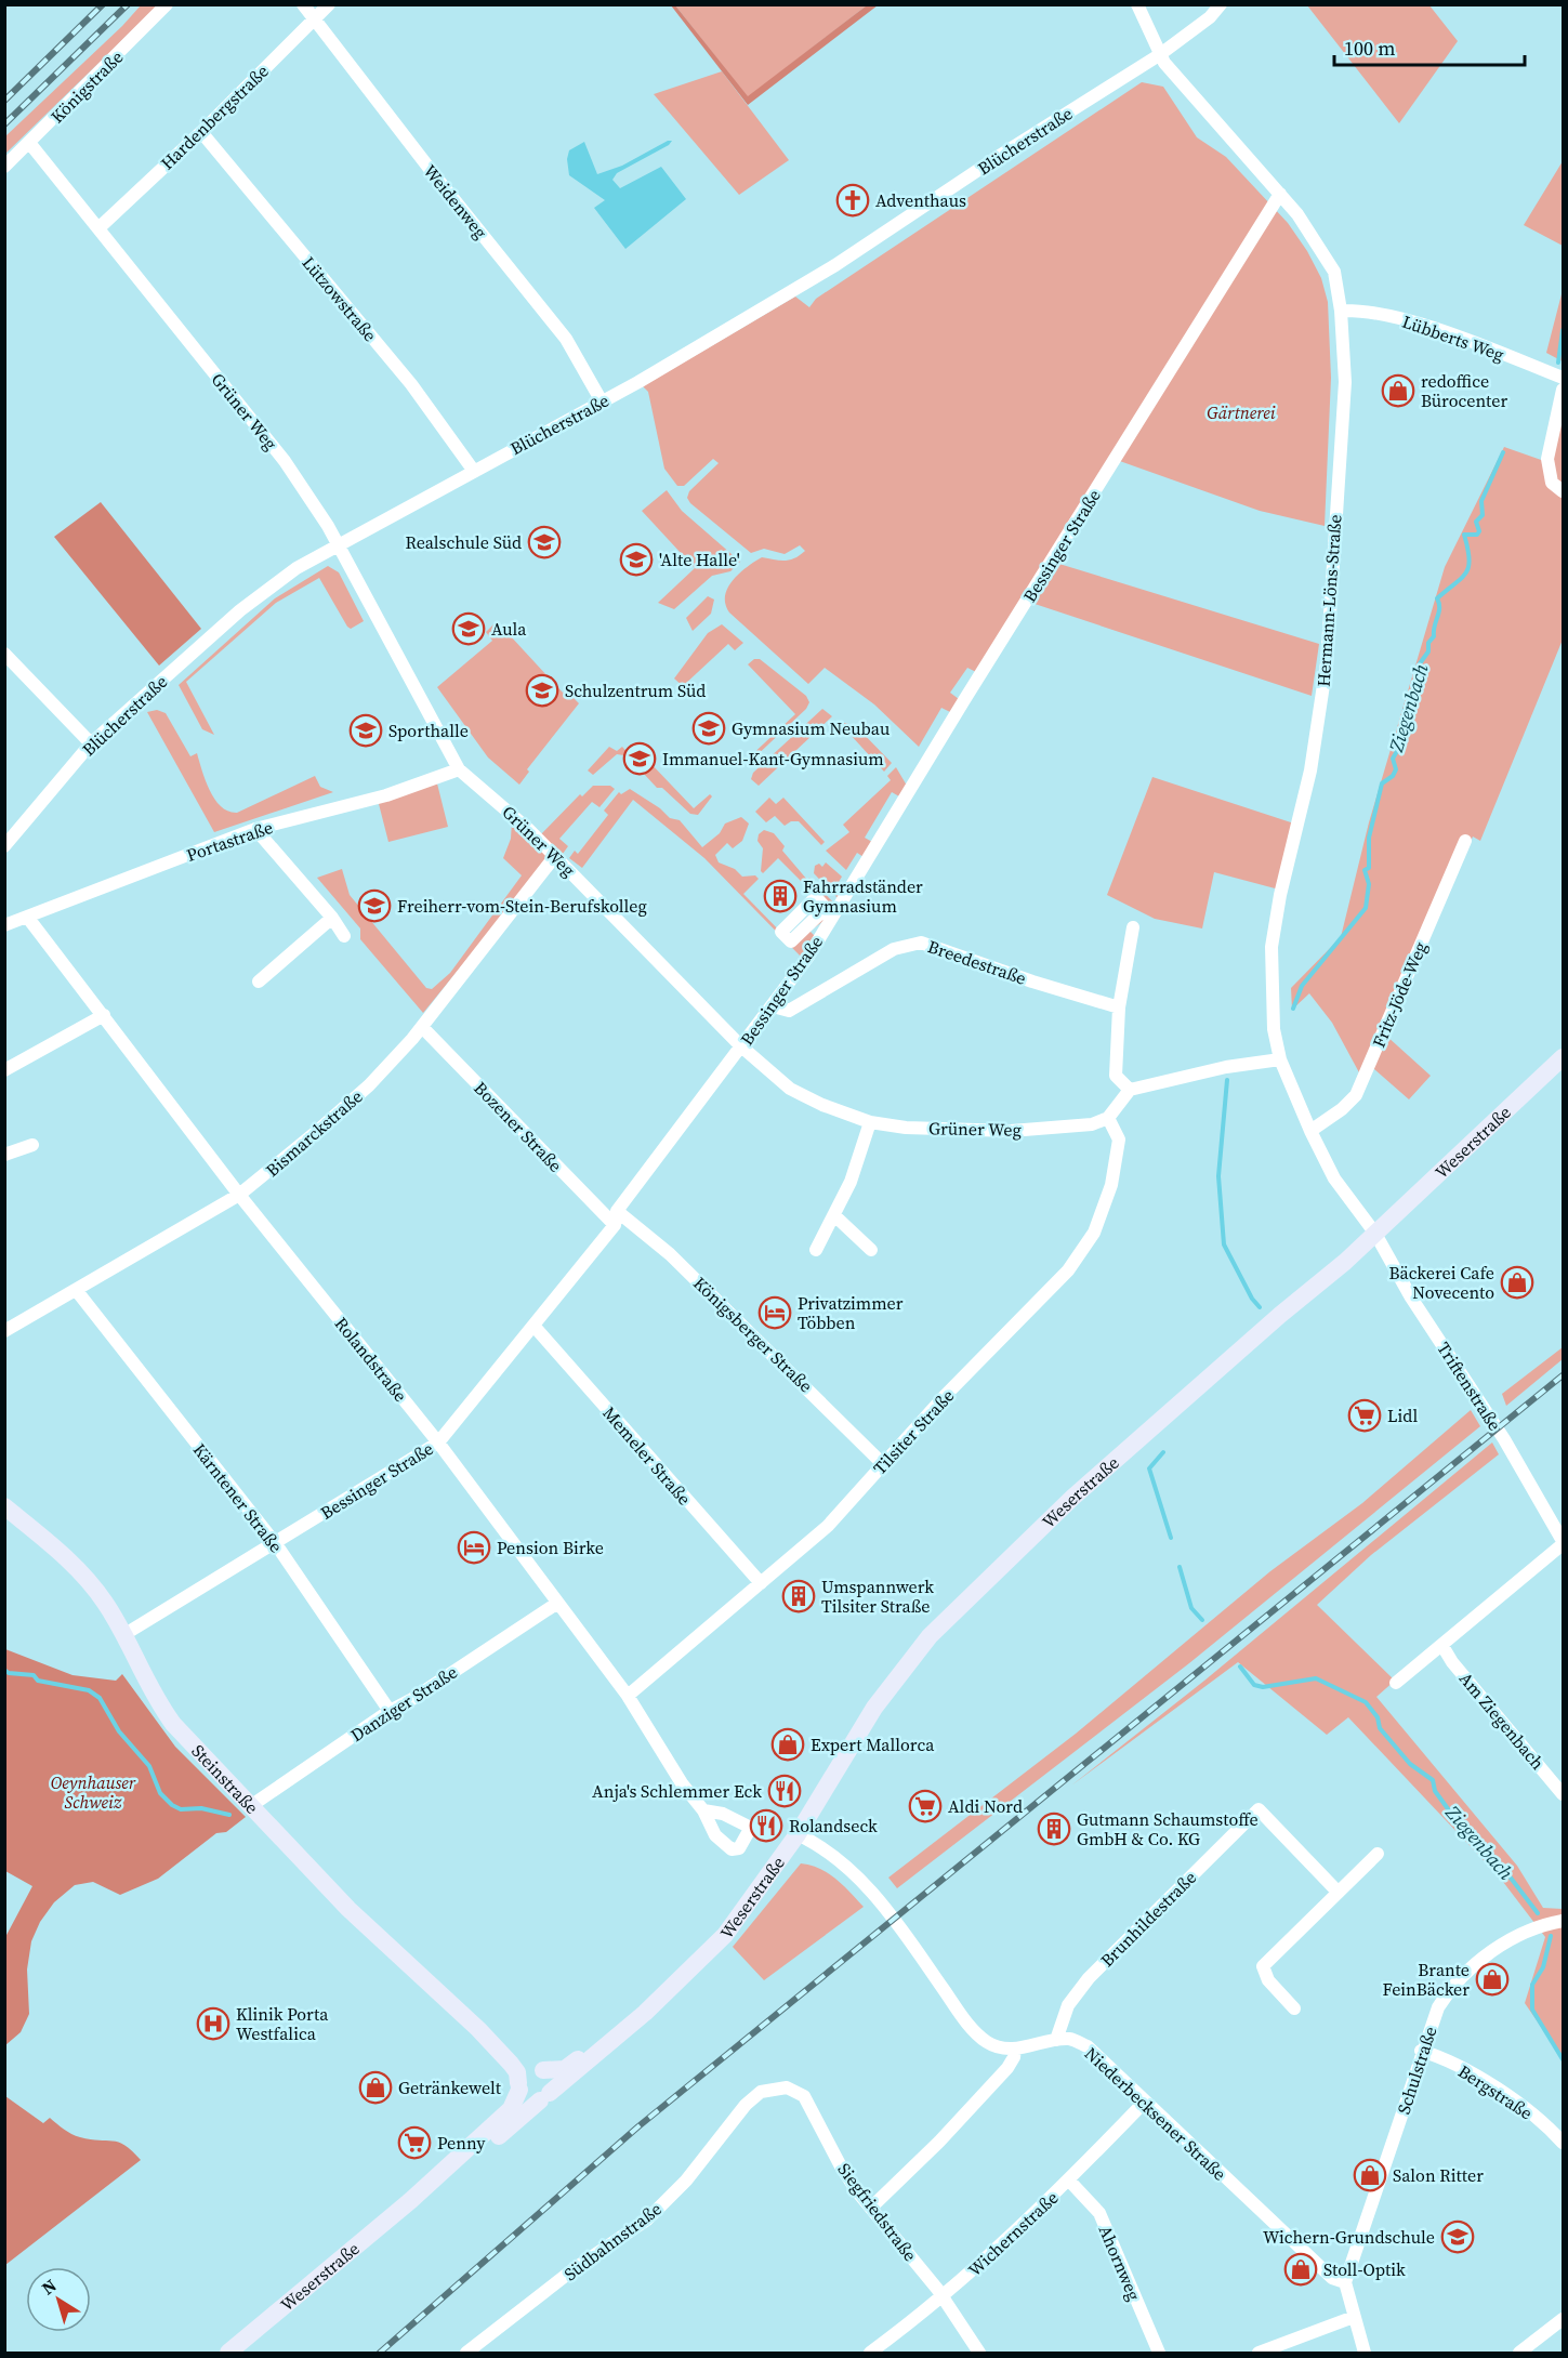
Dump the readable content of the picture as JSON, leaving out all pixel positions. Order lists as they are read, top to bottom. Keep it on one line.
{"streets":{"street":["Königstraße","Hardenbergstraße","Blücherstraße","Weidenweg","Lützowstraße","Lübberts Weg","Grüner Weg","Bessinger Straße","Hermann-Löns-Straße","Portastraße","Breedestraße","Fritz-Jöde-Weg","Bozener Straße","Bismarckstraße","Weserstraße","Königsberger Straße","Rolandstraße","Triftenstraße","Tilsiter Straße","Memeler Straße","Kärntener Straße","Danziger Straße","Am Ziegenbach","Steinstraße","Brunhildestraße","Schulstraße","Bergstraße","Niederbecksener Straße","Siegfriedstraße","Wichernstraße","Südbahnstraße","Ahornweg"]},"crossings":[["Königstraße","Grüner Weg"],["Hardenbergstraße","Weidenweg"],["Hardenbergstraße","Lützowstraße"],["Hardenbergstraße","Grüner Weg"],["Blücherstraße","Weidenweg"],["Blücherstraße","Lützowstraße"],["Blücherstraße","Grüner Weg"],["Blücherstraße","Hermann-Löns-Straße"],["Lübberts Weg","Hermann-Löns-Straße"],["Grüner Weg","Bessinger Straße"],["Grüner Weg","Portastraße"],["Grüner Weg","Bismarckstraße"],["Grüner Weg","Tilsiter Straße"],["Bessinger Straße","Hermann-Löns-Straße"],["Bessinger Straße","Breedestraße"],["Bessinger Straße","Bozener Straße"],["Bessinger Straße","Königsberger Straße"],["Bessinger Straße","Rolandstraße"],["Bessinger Straße","Memeler Straße"],["Bessinger Straße","Kärntener Straße"],["Bessinger Straße","Steinstraße"],["Hermann-Löns-Straße","Fritz-Jöde-Weg"],["Hermann-Löns-Straße","Weserstraße"],["Hermann-Löns-Straße","Triftenstraße"],["Portastraße","Rolandstraße"],["Bozener Straße","Bismarckstraße"],["Bozener Straße","Königsberger Straße"],["Bismarckstraße","Rolandstraße"],["Bismarckstraße","Kärntener Straße"],["Weserstraße","Triftenstraße"],["Weserstraße","Steinstraße"],["Weserstraße","Niederbecksener Straße"],["Königsberger Straße","Tilsiter Straße"],["Rolandstraße","Tilsiter Straße"],["Rolandstraße","Danziger Straße"],["Tilsiter Straße","Memeler Straße"],["Kärntener Straße","Danziger Straße"],["Danziger Straße","Steinstraße"],["Brunhildestraße","Niederbecksener Straße"],["Schulstraße","Bergstraße"],["Schulstraße","Niederbecksener Straße"],["Niederbecksener Straße","Wichernstraße"],["Siegfriedstraße","Wichernstraße"],["Siegfriedstraße","Südbahnstraße"],["Wichernstraße","Ahornweg"]],"water":["Ziegenbach"],"parks":["Gärtnerei","Oeynhauser Schweiz"],"places":{"church":["Adventhaus"],"shop":["redoffice Bürocenter","Bäckerei Cafe Novecento","Expert Mallorca","Brante FeinBäcker","Getränkewelt","Salon Ritter","Stoll-Optik"],"school or university":["Realschule Süd","'Alte Halle'","Aula","Schulzentrum Süd","Gymnasium Neubau","Sporthalle","Immanuel-Kant-Gymnasium","Freiherr-vom-Stein-Berufskolleg","Wichern-Grundschule"],"building":["Fahrradständer Gymnasium","Umspannwerk Tilsiter Straße","Gutmann Schaumstoffe GmbH & Co. KG"],"hotel":["Privatzimmer Többen","Pension Birke"],"supermarket":["Lidl","Aldi Nord","Penny"],"restaurant":["Anja's Schlemmer Eck","Rolandseck"],"hospital":["Klinik Porta Westfalica"]},"scale_bar":"100 m","north":"top left"}
